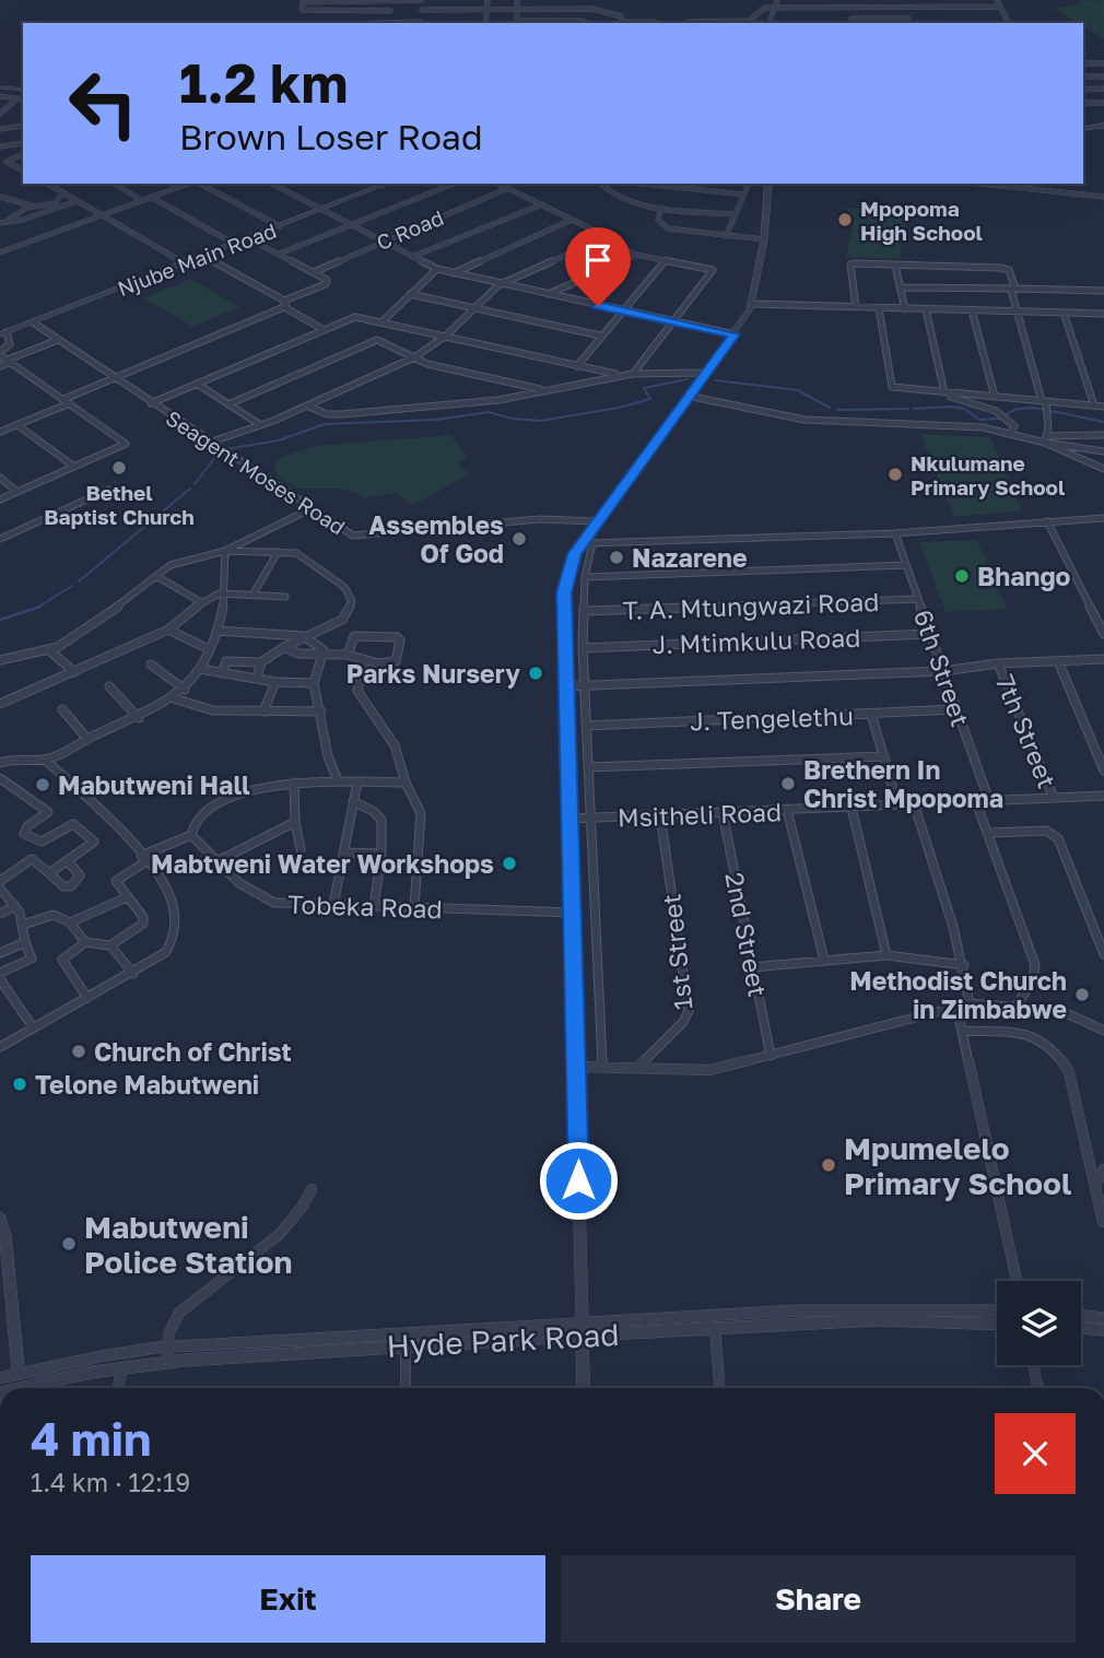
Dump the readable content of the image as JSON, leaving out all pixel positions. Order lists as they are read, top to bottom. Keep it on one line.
{"streets":{"street":["C Road","Njube Main Road","Seagent Moses Road","T. A. Mtungwazi Road","J. Mtimkulu Road","6th Street","J. Tengelethu","7th Street","Msitheli Road","Tobeka Road","2nd Street","1st Street","Hyde Park Road"]},"crossings":[["Njube Main Road","Seagent Moses Road"],["T. A. Mtungwazi Road","6th Street"],["J. Mtimkulu Road","6th Street"],["6th Street","J. Tengelethu"],["6th Street","Msitheli Road"],["7th Street","Msitheli Road"],["Msitheli Road","2nd Street"],["Msitheli Road","1st Street"]],"places":["Mpopoma High School","Bethel Baptist Church","Nkulumane Primary School","Assembles Of God","Nazarene","Bhango","Parks Nursery","Brethern In Christ Mpopoma","Mabutweni Hall","Mabtweni Water Workshops","Methodist Church in Zimbabwe","Church of Christ","Telone Mabutweni","Mpumelelo Primary School","Mabutweni Police Station"],"page":{"turn":["1.2 km","Brown Loser Road"],"heading":["4 min","1.4 km · 12:19"],"buttons":["Exit","Share"]}}
